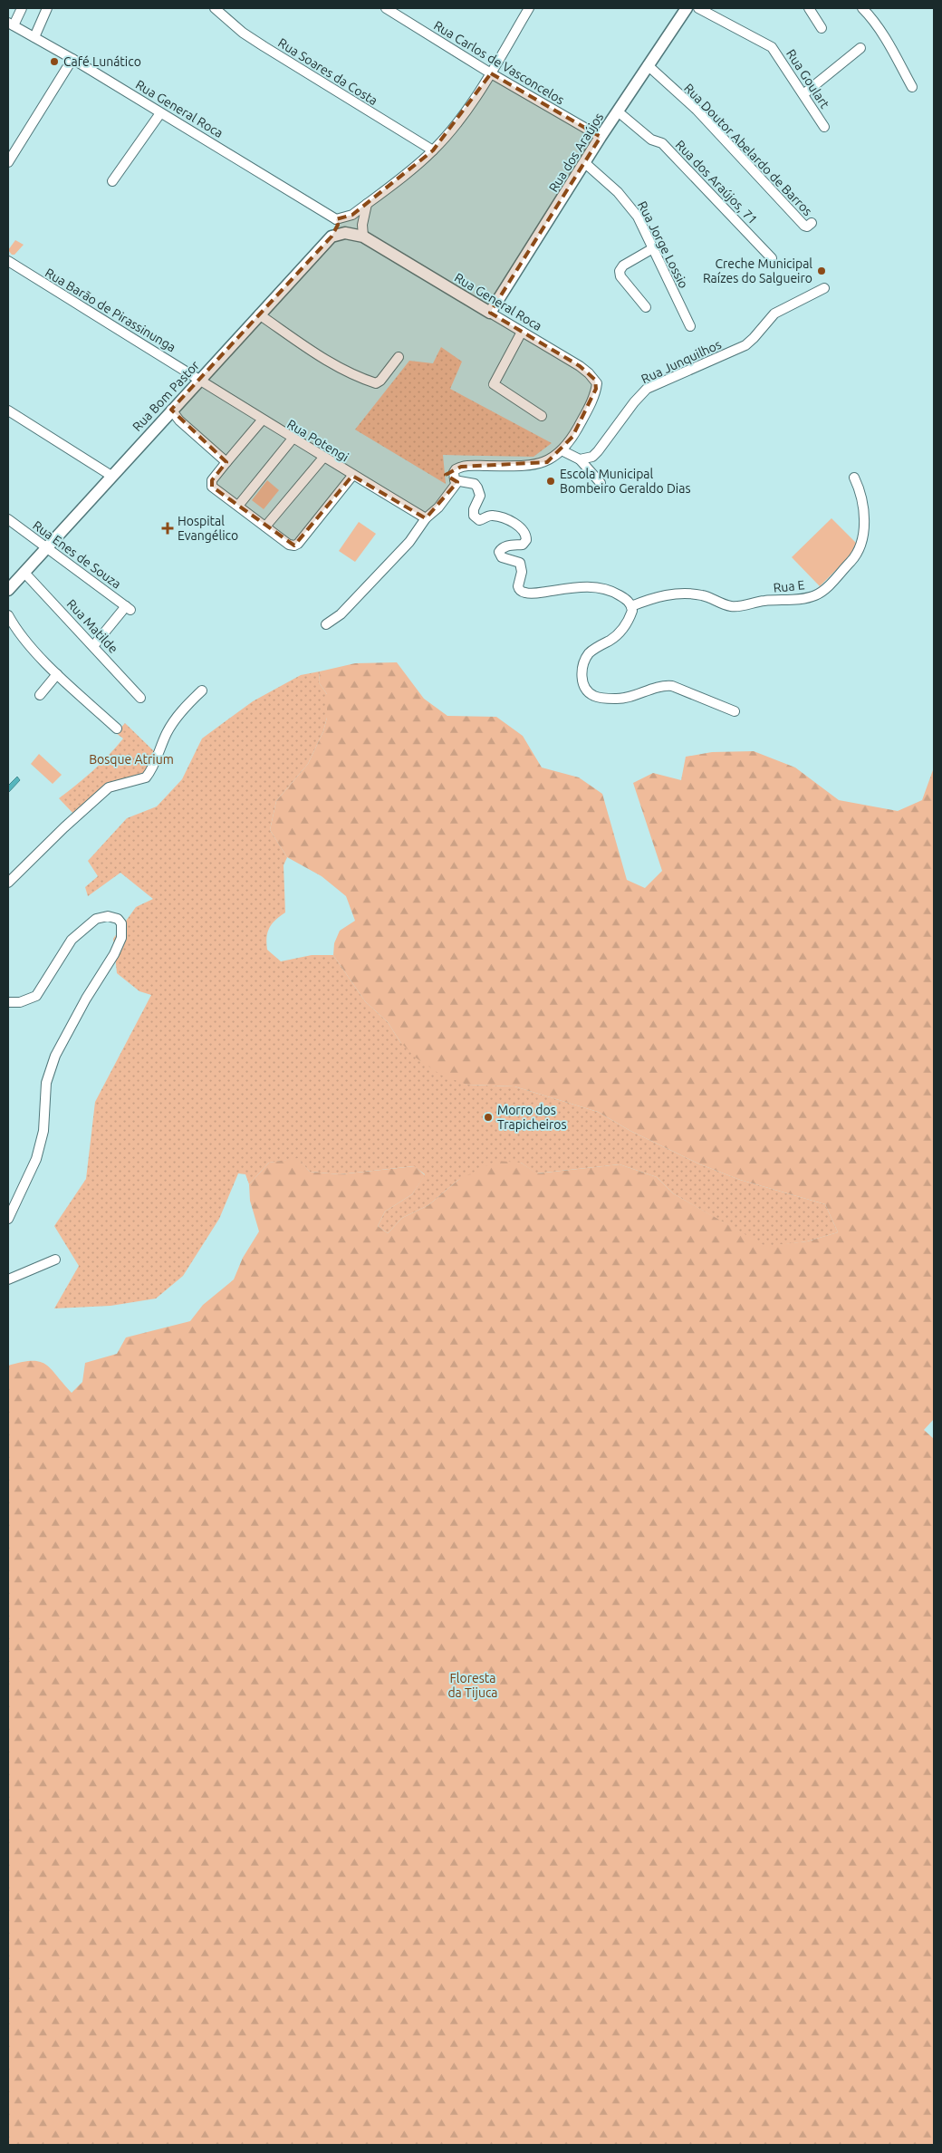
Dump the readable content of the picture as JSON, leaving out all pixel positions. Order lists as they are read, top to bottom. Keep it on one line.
{"streets":{"street":["Rua Carlos de Vasconcelos","Rua Soares da Costa","Rua Goulart","Rua General Roca","Rua Doutor Abelardo de Barros","Rua dos Araújos","Rua dos Araújos, 71","Rua Jorge Lossio","Rua Barão de Pirassinunga","Rua Junquilhos","Rua Bom Pastor","Rua Potengi","Rua Enes de Souza","Rua E","Rua Matilde"]},"crossings":[["Rua Carlos de Vasconcelos","Rua dos Araújos"],["Rua General Roca","Rua dos Araújos"],["Rua General Roca","Rua Bom Pastor"],["Rua Doutor Abelardo de Barros","Rua dos Araújos"],["Rua dos Araújos","Rua dos Araújos, 71"],["Rua dos Araújos","Rua Jorge Lossio"],["Rua Barão de Pirassinunga","Rua Bom Pastor"],["Rua Barão de Pirassinunga","Rua Potengi"],["Rua Bom Pastor","Rua Potengi"],["Rua Bom Pastor","Rua Enes de Souza"],["Rua Bom Pastor","Rua Matilde"],["Rua Enes de Souza","Rua Matilde"]],"parks":["Bosque Atrium","Floresta da Tijuca"],"places":{"other":["Café Lunático","Creche Municipal Raízes do Salgueiro","Escola Municipal Bombeiro Geraldo Dias","Morro dos Trapicheiros"],"health":["Hospital Evangélico"]}}
